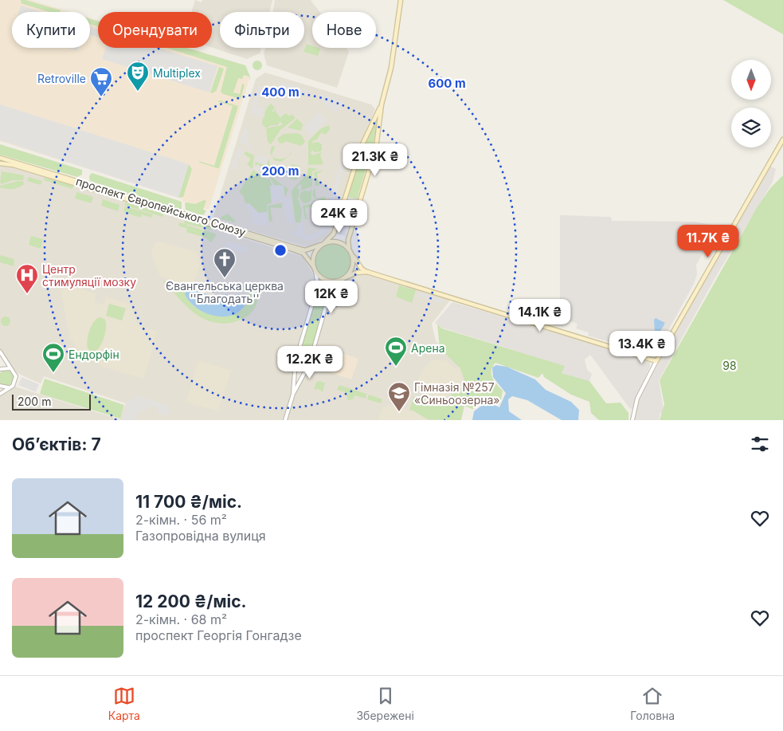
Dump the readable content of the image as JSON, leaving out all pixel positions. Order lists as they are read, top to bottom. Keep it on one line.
{"streets":{"main road":["проспект Європейського Союзу"]},"parks":["98"],"places":{"theatre":["Multiplex"],"supermarket":["Retroville"],"church":["Євангельська церква ''Благодать''"],"hospital":["Центр стимуляції мозку"],"sports":["Арена","Ендорфін"],"school or university":["Гімназія №257 «Синьоозерна»"]},"scale_bar":"200 m","north":"bottom","page":{"chip":["Купити","Орендувати","Фільтри","Нове"],"price":["21.3K ₴","24K ₴","11.7K ₴","12K ₴","14.1K ₴","13.4K ₴","12.2K ₴"],"scale":"200 m","heading":"Об’єктів: 7","list":[{"name":"11 700 ₴/міс.","note":"2-кімн. · 56 m² · Газопровідна вулиця"},{"name":"12 200 ₴/міс.","note":"2-кімн. · 68 m² · проспект Георгія Гонгадзе"}],"tabs":["Карта","Збережені","Головна"]},"rings":["600 m","400 m","200 m"]}
